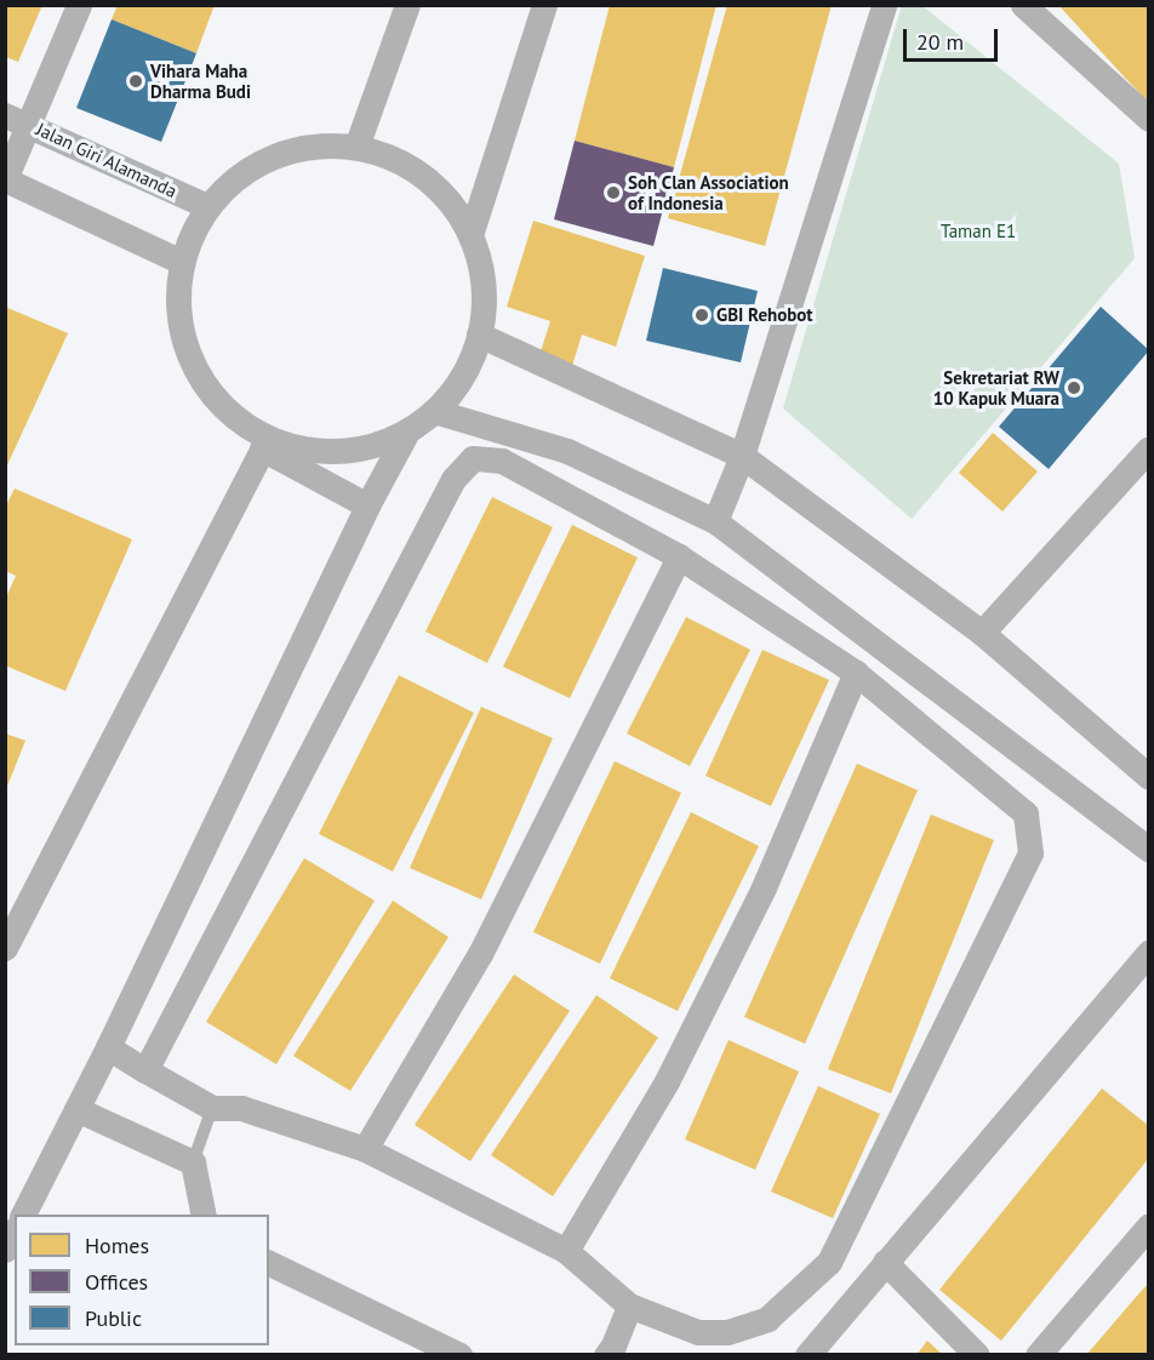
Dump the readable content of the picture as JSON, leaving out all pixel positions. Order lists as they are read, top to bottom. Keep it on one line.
{"streets":{"street":["Jalan Giri Alamanda"]},"parks":["Taman E1"],"places":["Vihara Maha Dharma Budi","Soh Clan Association of Indonesia","GBI Rehobot","Sekretariat RW 10 Kapuk Muara"],"legend":["Homes","Offices","Public"],"scale_bar":"20 m"}
